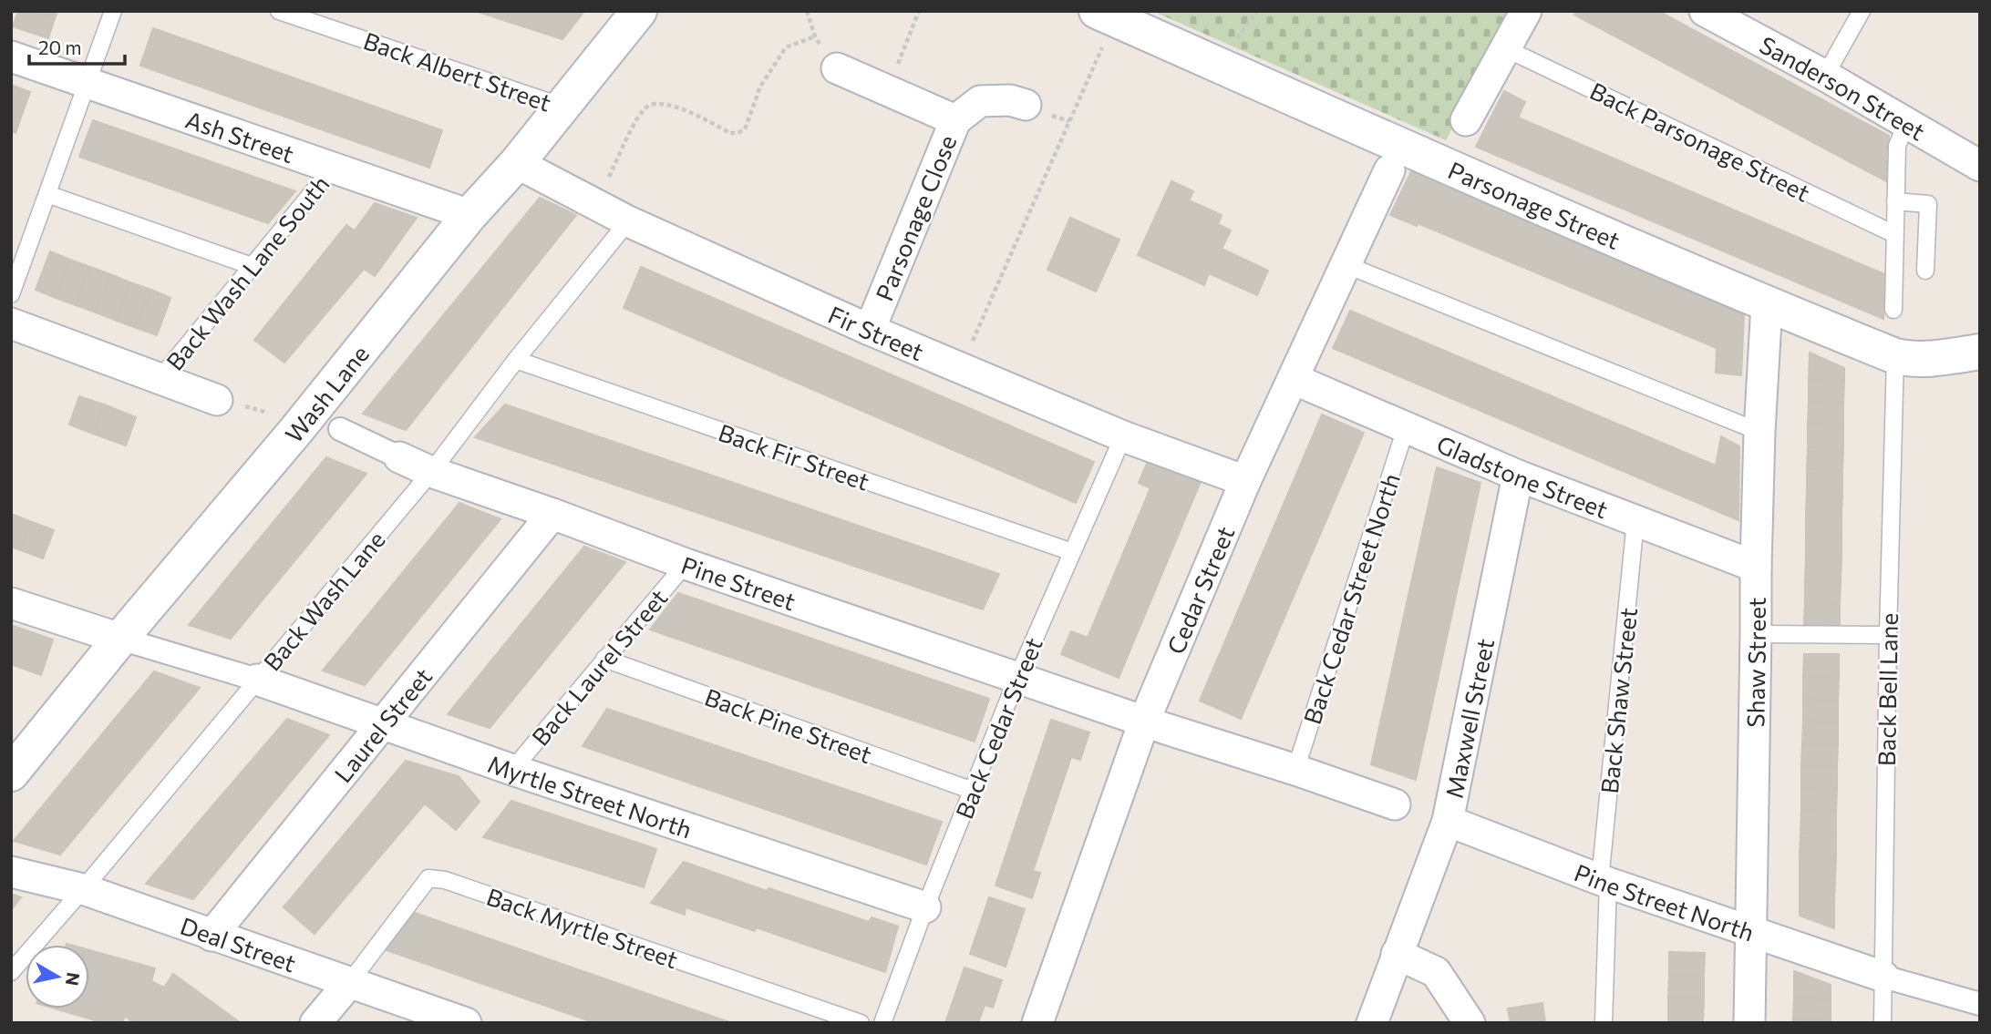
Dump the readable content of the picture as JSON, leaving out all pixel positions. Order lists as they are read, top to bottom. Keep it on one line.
{"streets":{"main road":["Parsonage Street","Wash Lane"],"street":["Sanderson Street","Ash Street","Parsonage Close","Fir Street","Gladstone Street","Pine Street","Cedar Street","Shaw Street","Maxwell Street","Laurel Street","Myrtle Street North","Pine Street North","Deal Street"],"lane":["Back Albert Street","Back Parsonage Street","Back Wash Lane South","Back Fir Street","Back Cedar Street North","Back Wash Lane","Back Laurel Street","Back Bell Lane","Back Shaw Street","Back Pine Street","Back Cedar Street","Back Myrtle Street"]},"crossings":[["Back Albert Street","Wash Lane"],["Ash Street","Back Wash Lane South"],["Ash Street","Wash Lane"],["Parsonage Street","Shaw Street"],["Parsonage Street","Back Bell Lane"],["Parsonage Close","Fir Street"],["Fir Street","Wash Lane"],["Fir Street","Cedar Street"],["Fir Street","Back Wash Lane"],["Fir Street","Back Cedar Street"],["Back Fir Street","Back Wash Lane"],["Back Fir Street","Back Cedar Street"],["Gladstone Street","Cedar Street"],["Gladstone Street","Back Cedar Street North"],["Gladstone Street","Shaw Street"],["Gladstone Street","Back Shaw Street"],["Gladstone Street","Maxwell Street"],["Pine Street","Cedar Street"],["Pine Street","Back Wash Lane"],["Pine Street","Back Laurel Street"],["Pine Street","Laurel Street"],["Pine Street","Back Cedar Street"],["Back Wash Lane","Myrtle Street North"],["Back Wash Lane","Deal Street"],["Shaw Street","Pine Street North"],["Back Laurel Street","Back Pine Street"],["Back Laurel Street","Myrtle Street North"],["Back Bell Lane","Pine Street North"],["Back Shaw Street","Pine Street North"],["Maxwell Street","Pine Street North"],["Laurel Street","Myrtle Street North"],["Laurel Street","Deal Street"],["Back Pine Street","Back Cedar Street"],["Back Cedar Street","Myrtle Street North"],["Back Myrtle Street","Deal Street"]],"scale_bar":"20 m","north":"right"}
